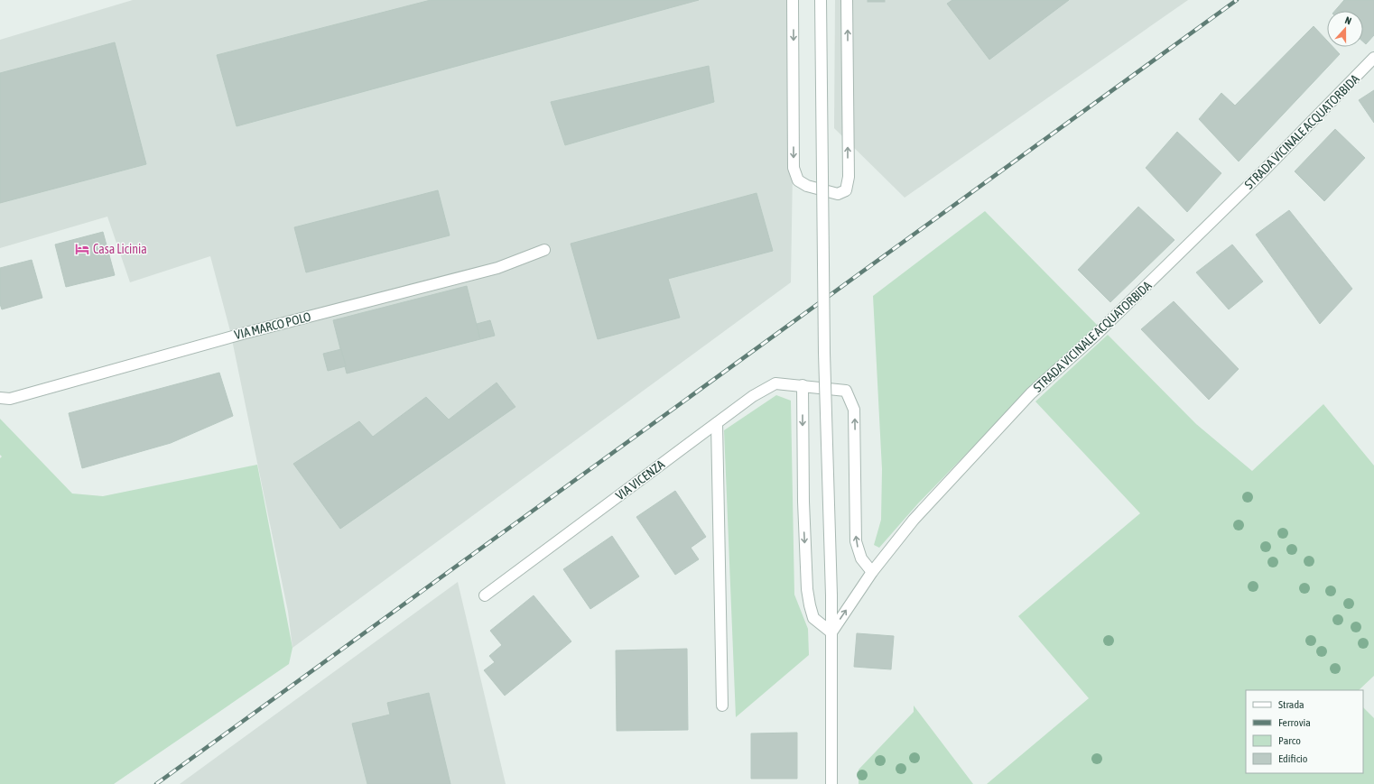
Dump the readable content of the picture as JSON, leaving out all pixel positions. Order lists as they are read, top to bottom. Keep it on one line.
{"streets":{"street":["STRADA VICINALE ACQUATORBIDA","VIA MARCO POLO","VIA VICENZA"]},"crossings":[["STRADA VICINALE ACQUATORBIDA","VIA VICENZA"]],"places":{"hotel":["Casa Licinia"]},"legend":["Strada","Ferrovia","Parco","Edificio"],"north":"top"}
